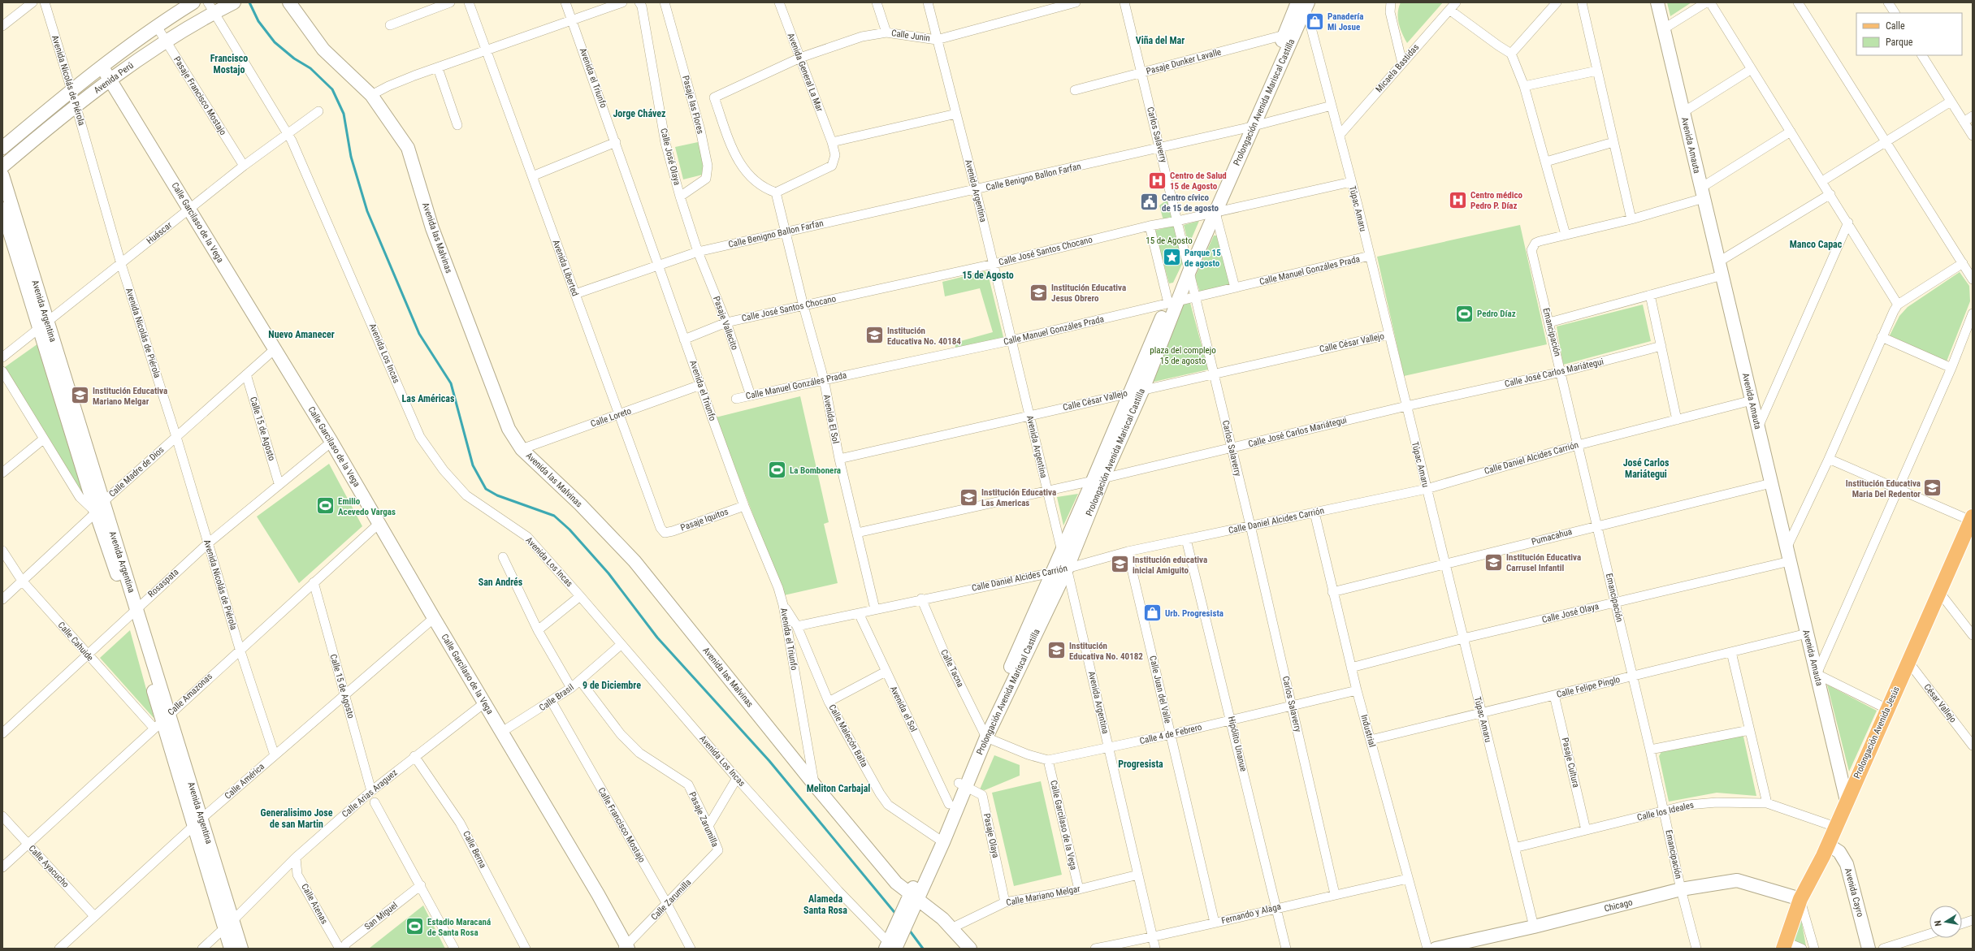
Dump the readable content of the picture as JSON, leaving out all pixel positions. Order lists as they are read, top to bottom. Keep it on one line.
{"streets":{"main road":["Prolongación Avenida Jesús"],"street":["Calle Junin","Pasaje Dunker Lavalle","Micaela Bastidas","Avenida General La Mar","Avenida Perú","Avenida el Triunfo","Avenida Nicolás de Piérola","Pasaje Francisco Mostajo","Prolongación Avenida Mariscal Castilla","Pasaje las Flores","Carlos Salaverry","Avenida Amauta","Calle José Olaya","Calle Benigno Ballon Farfan","Avenida Argentina","Túpac Amaru","Calle Garcilaso de la Vega","Huáscar","Avenida las Malvinas","Calle José Santos Chocano","Avenida Liberted","Calle Manuel Gonzáles Prada","Pasaje Vallecito","Emancipación","Calle César Vallejo","Avenida Los Incas","Calle José Carlos Mariátegui","Calle Loreto","Avenida El Sol","Calle 15 de Agosto","Calle Daniel Alcides Carrión","Calle Madre de Dios","Pasaje Iquitos","Pumacahua","Rosaspata","Calle Cahuide","Calle Tacna","Calle Felipe Pinglo","Calle Juan del Valle","Calle Amazonas","Calle Brasil","César Vallejo","Avenida el Sol","Industrial","Calle 4 de Febrero","Calle Malecón Balta","Hipólito Unanue","Pasaje Cultura","Calle América","Calle Arias Araguez","Calle los Ideales","Pasaje Zarumilla","Calle Francisco Mostajo","Pasaje Olaya","Calle Berna","Calle Ayacucho","Avenida Cayro","Calle Mariano Melgar","Calle Zarumilla","Calle Atenas","Chicago","Fernando y Alaga","San Miguel"]},"crossings":[["Calle Junin","Avenida General La Mar"],["Calle Junin","Avenida Argentina"],["Calle Junin","Avenida El Sol"],["Pasaje Dunker Lavalle","Prolongación Avenida Mariscal Castilla"],["Pasaje Dunker Lavalle","Carlos Salaverry"],["Micaela Bastidas","Túpac Amaru"],["Avenida General La Mar","Avenida El Sol"],["Avenida Perú","Avenida Nicolás de Piérola"],["Avenida Perú","Pasaje Francisco Mostajo"],["Avenida Perú","Calle Garcilaso de la Vega"],["Avenida Perú","Avenida Los Incas"],["Avenida el Triunfo","Calle Benigno Ballon Farfan"],["Avenida el Triunfo","Avenida las Malvinas"],["Avenida el Triunfo","Calle José Santos Chocano"],["Avenida el Triunfo","Calle Loreto"],["Avenida el Triunfo","Pasaje Iquitos"],["Avenida el Triunfo","Calle Malecón Balta"],["Avenida Nicolás de Piérola","Huáscar"],["Avenida Nicolás de Piérola","Calle Madre de Dios"],["Avenida Nicolás de Piérola","Rosaspata"],["Avenida Nicolás de Piérola","Calle Amazonas"],["Avenida Nicolás de Piérola","Calle América"],["Pasaje Francisco Mostajo","Huáscar"],["Prolongación Avenida Mariscal Castilla","Carlos Salaverry"],["Prolongación Avenida Mariscal Castilla","Calle Benigno Ballon Farfan"],["Prolongación Avenida Mariscal Castilla","Avenida Argentina"],["Prolongación Avenida Mariscal Castilla","Túpac Amaru"],["Prolongación Avenida Mariscal Castilla","Avenida las Malvinas"],["Prolongación Avenida Mariscal Castilla","Calle José Santos Chocano"],["Prolongación Avenida Mariscal Castilla","Calle Manuel Gonzáles Prada"],["Prolongación Avenida Mariscal Castilla","Calle César Vallejo"],["Prolongación Avenida Mariscal Castilla","Avenida Los Incas"],["Prolongación Avenida Mariscal Castilla","Calle José Carlos Mariátegui"],["Prolongación Avenida Mariscal Castilla","Calle Daniel Alcides Carrión"],["Prolongación Avenida Mariscal Castilla","Calle Tacna"],["Prolongación Avenida Mariscal Castilla","Avenida el Sol"],["Prolongación Avenida Mariscal Castilla","Calle 4 de Febrero"],["Prolongación Avenida Mariscal Castilla","Calle Malecón Balta"],["Prolongación Avenida Mariscal Castilla","Pasaje Olaya"],["Pasaje las Flores","Calle José Olaya"],["Carlos Salaverry","Calle Benigno Ballon Farfan"],["Carlos Salaverry","Calle José Santos Chocano"],["Carlos Salaverry","Calle Manuel Gonzáles Prada"],["Carlos Salaverry","Calle César Vallejo"],["Carlos Salaverry","Calle José Carlos Mariátegui"],["Carlos Salaverry","Calle Daniel Alcides Carrión"],["Carlos Salaverry","Calle 4 de Febrero"],["Carlos Salaverry","Fernando y Alaga"],["Avenida Amauta","Calle José Olaya"],["Avenida Amauta","Calle Daniel Alcides Carrión"],["Avenida Amauta","Pumacahua"],["Avenida Amauta","Calle Felipe Pinglo"],["Avenida Amauta","Prolongación Avenida Jesús"],["Calle José Olaya","Calle Benigno Ballon Farfan"],["Calle José Olaya","Túpac Amaru"],["Calle José Olaya","Pasaje Vallecito"],["Calle José Olaya","Emancipación"],["Calle José Olaya","Industrial"],["Calle Benigno Ballon Farfan","Avenida Argentina"],["Calle Benigno Ballon Farfan","Túpac Amaru"],["Calle Benigno Ballon Farfan","Avenida Liberted"],["Calle Benigno Ballon Farfan","Pasaje Vallecito"],["Calle Benigno Ballon Farfan","Avenida El Sol"],["Avenida Argentina","Huáscar"],["Avenida Argentina","Calle José Santos Chocano"],["Avenida Argentina","Calle Manuel Gonzáles Prada"],["Avenida Argentina","Calle César Vallejo"],["Avenida Argentina","Calle José Carlos Mariátegui"],["Avenida Argentina","Calle Daniel Alcides Carrión"],["Avenida Argentina","Calle Madre de Dios"],["Avenida Argentina","Rosaspata"],["Avenida Argentina","Calle Cahuide"],["Avenida Argentina","Calle Amazonas"],["Avenida Argentina","Calle 4 de Febrero"],["Avenida Argentina","Calle América"],["Avenida Argentina","Calle Arias Araguez"],["Avenida Argentina","Calle Mariano Melgar"],["Avenida Argentina","Fernando y Alaga"],["Túpac Amaru","Calle José Santos Chocano"],["Túpac Amaru","Calle Manuel Gonzáles Prada"],["Túpac Amaru","Calle César Vallejo"],["Túpac Amaru","Calle José Carlos Mariátegui"],["Túpac Amaru","Calle Daniel Alcides Carrión"],["Túpac Amaru","Pumacahua"],["Túpac Amaru","Calle Felipe Pinglo"],["Túpac Amaru","Calle los Ideales"],["Túpac Amaru","Chicago"],["Calle Garcilaso de la Vega","Huáscar"],["Calle Garcilaso de la Vega","Calle Madre de Dios"],["Calle Garcilaso de la Vega","Rosaspata"],["Calle Garcilaso de la Vega","Calle Amazonas"],["Calle Garcilaso de la Vega","Calle Brasil"],["Calle Garcilaso de la Vega","Calle 4 de Febrero"],["Calle Garcilaso de la Vega","Calle América"],["Calle Garcilaso de la Vega","Calle Arias Araguez"],["Calle Garcilaso de la Vega","Calle Mariano Melgar"],["Calle Garcilaso de la Vega","Calle Zarumilla"],["Huáscar","Avenida Los Incas"],["Avenida las Malvinas","Calle Loreto"],["Avenida las Malvinas","Calle Mariano Melgar"],["Calle José Santos Chocano","Pasaje Vallecito"],["Calle José Santos Chocano","Avenida El Sol"],["Avenida Liberted","Calle Loreto"],["Avenida Liberted","Pasaje Iquitos"],["Calle Manuel Gonzáles Prada","Pasaje Vallecito"],["Calle Manuel Gonzáles Prada","Avenida El Sol"],["Emancipación","Calle José Carlos Mariátegui"],["Emancipación","Calle Daniel Alcides Carrión"],["Emancipación","Pumacahua"],["Emancipación","Calle Felipe Pinglo"],["Emancipación","Calle los Ideales"],["Emancipación","Chicago"],["Calle César Vallejo","Avenida El Sol"],["Avenida Los Incas","Calle Brasil"],["Calle José Carlos Mariátegui","Avenida El Sol"],["Avenida El Sol","Calle Daniel Alcides Carrión"],["Calle 15 de Agosto","Calle Madre de Dios"],["Calle 15 de Agosto","Rosaspata"],["Calle 15 de Agosto","Calle Amazonas"],["Calle 15 de Agosto","Calle América"],["Calle 15 de Agosto","Calle Arias Araguez"],["Calle Daniel Alcides Carrión","Calle Tacna"],["Calle Daniel Alcides Carrión","Calle Juan del Valle"],["Calle Daniel Alcides Carrión","Avenida el Sol"],["Calle Daniel Alcides Carrión","Industrial"],["Calle Daniel Alcides Carrión","Calle Malecón Balta"],["Calle Daniel Alcides Carrión","Hipólito Unanue"],["Calle Madre de Dios","Calle Cahuide"],["Pumacahua","Industrial"],["Rosaspata","Calle Cahuide"],["Calle Cahuide","Calle Amazonas"],["Calle Tacna","Calle 4 de Febrero"],["Calle Felipe Pinglo","Industrial"],["Calle Felipe Pinglo","Pasaje Cultura"],["Calle Juan del Valle","Calle 4 de Febrero"],["Calle Juan del Valle","Fernando y Alaga"],["Calle Amazonas","Calle Ayacucho"],["Calle Brasil","Pasaje Zarumilla"],["Calle Brasil","Calle Francisco Mostajo"],["César Vallejo","Prolongación Avenida Jesús"],["Industrial","Calle 4 de Febrero"],["Industrial","Fernando y Alaga"],["Prolongación Avenida Jesús","Calle los Ideales"],["Prolongación Avenida Jesús","Avenida Cayro"],["Prolongación Avenida Jesús","Chicago"],["Calle 4 de Febrero","Hipólito Unanue"],["Hipólito Unanue","Fernando y Alaga"],["Pasaje Cultura","Calle los Ideales"],["Calle América","Calle Ayacucho"],["Calle Arias Araguez","Calle Berna"],["Calle Arias Araguez","Calle Atenas"],["Pasaje Zarumilla","Calle Zarumilla"],["Calle Francisco Mostajo","Calle Zarumilla"],["Pasaje Olaya","Calle Mariano Melgar"]],"districts":["Viña del Mar","Francisco Mostajo","Jorge Chávez","Manco Capac","15 de Agosto","Nuevo Amanecer","Las Américas","José Carlos Mariátegui","San Andrés","9 de Diciembre","Progresista","Meliton Carbajal","Generalisimo Jose de san Martin","Alameda Santa Rosa"],"parks":["15 de Agosto","plaza del complejo 15 de agosto"],"places":{"shop":["Panadería Mi Josue","Urb. Progresista"],"hospital":["Centro de Salud 15 de Agosto","Centro médico Pedro P. Díaz"],"public building":["Centro cívico de 15 de agosto"],"place":["Parque 15 de agosto"],"school or university":["Institución Educativa Jesus Obrero","Institución Educativa No. 40184","Institución Educativa Mariano Melgar","Institución Educativa Maria Del Redentor","Institución Educativa Las Americas","Institución Educativa Carrusel Infantil","Institución educativa inicial Amiguito","Institución Educativa No. 40182"],"sports":["Pedro Díaz","La Bombonera","Emilio Acevedo Vargas","Estadio Maracaná de Santa Rosa"]},"legend":["Calle","Parque"],"north":"left"}
